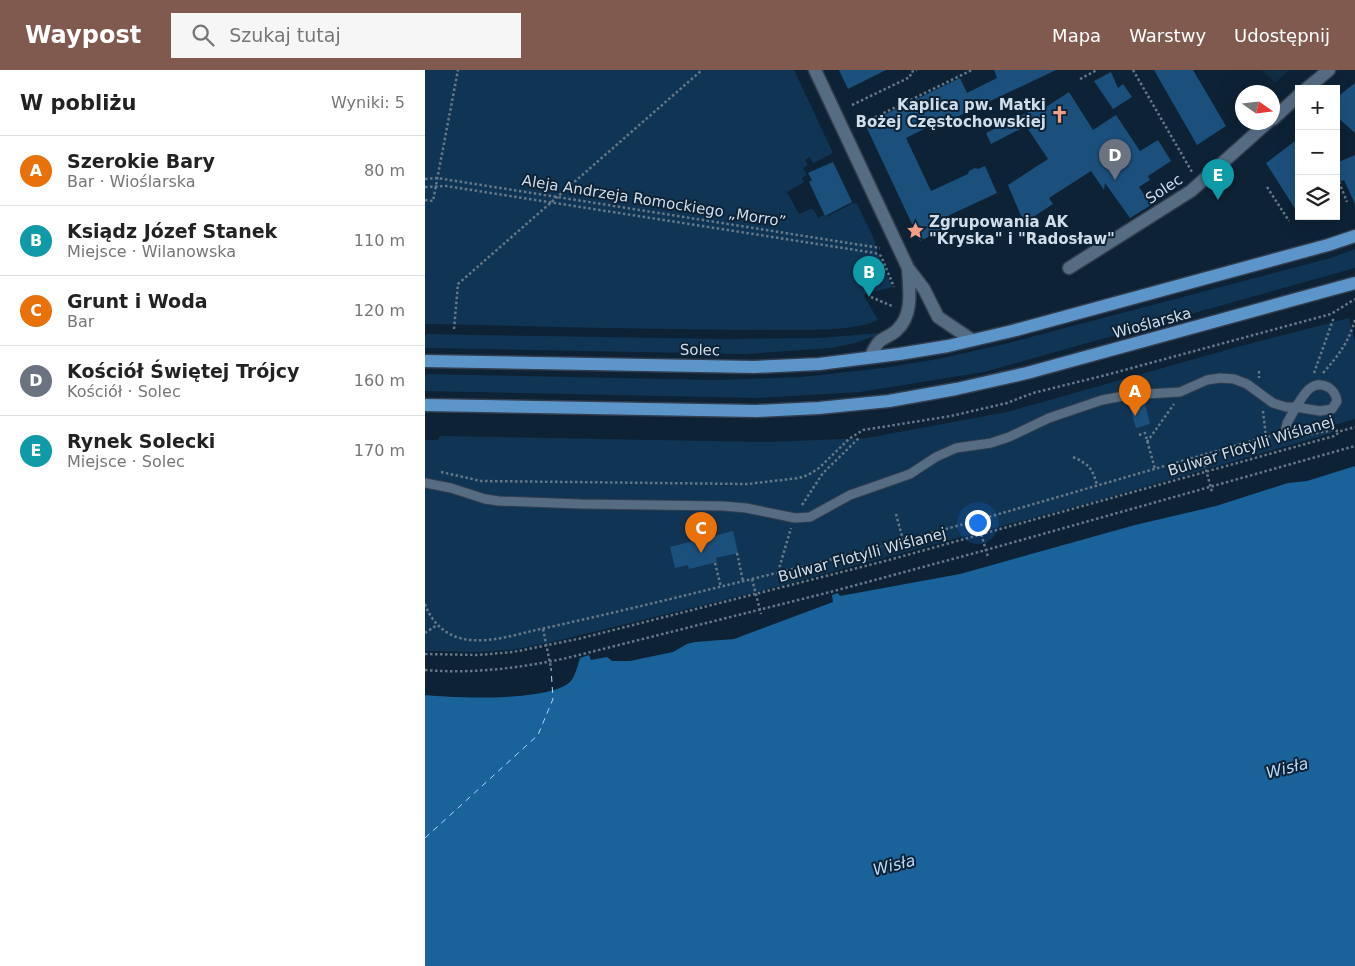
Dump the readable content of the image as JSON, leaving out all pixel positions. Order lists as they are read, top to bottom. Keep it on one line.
{"streets":{"main road":["Solec","Wioślarska"],"path":["Aleja Andrzeja Romockiego „Morro”","Bulwar Flotylli Wiślanej"]},"crossings":[["Solec","Wioślarska"]],"water":["Wisła"],"places":{"church":["Kaplica pw. Matki Bożej Częstochowskiej"],"place":["Zgrupowania AK \"Kryska\" i \"Radosław\""]},"north":"right","page":{"header":"Waypost","search":"Szukaj tutaj","nav":["Mapa","Warstwy","Udostępnij"],"heading":["W pobliżu","Wyniki: 5"],"map_buttons":["+","−"],"list":[{"mark":"A","name":"Szerokie Bary","note":"Bar · Wioślarska","value":"80 m"},{"mark":"B","name":"Ksiądz Józef Stanek","note":"Miejsce · Wilanowska","value":"110 m"},{"mark":"C","name":"Grunt i Woda","note":"Bar","value":"120 m"},{"mark":"D","name":"Kościół Świętej Trójcy","note":"Kościół · Solec","value":"160 m"},{"mark":"E","name":"Rynek Solecki","note":"Miejsce · Solec","value":"170 m"}],"pins":["D","E","B","A","C"]}}
